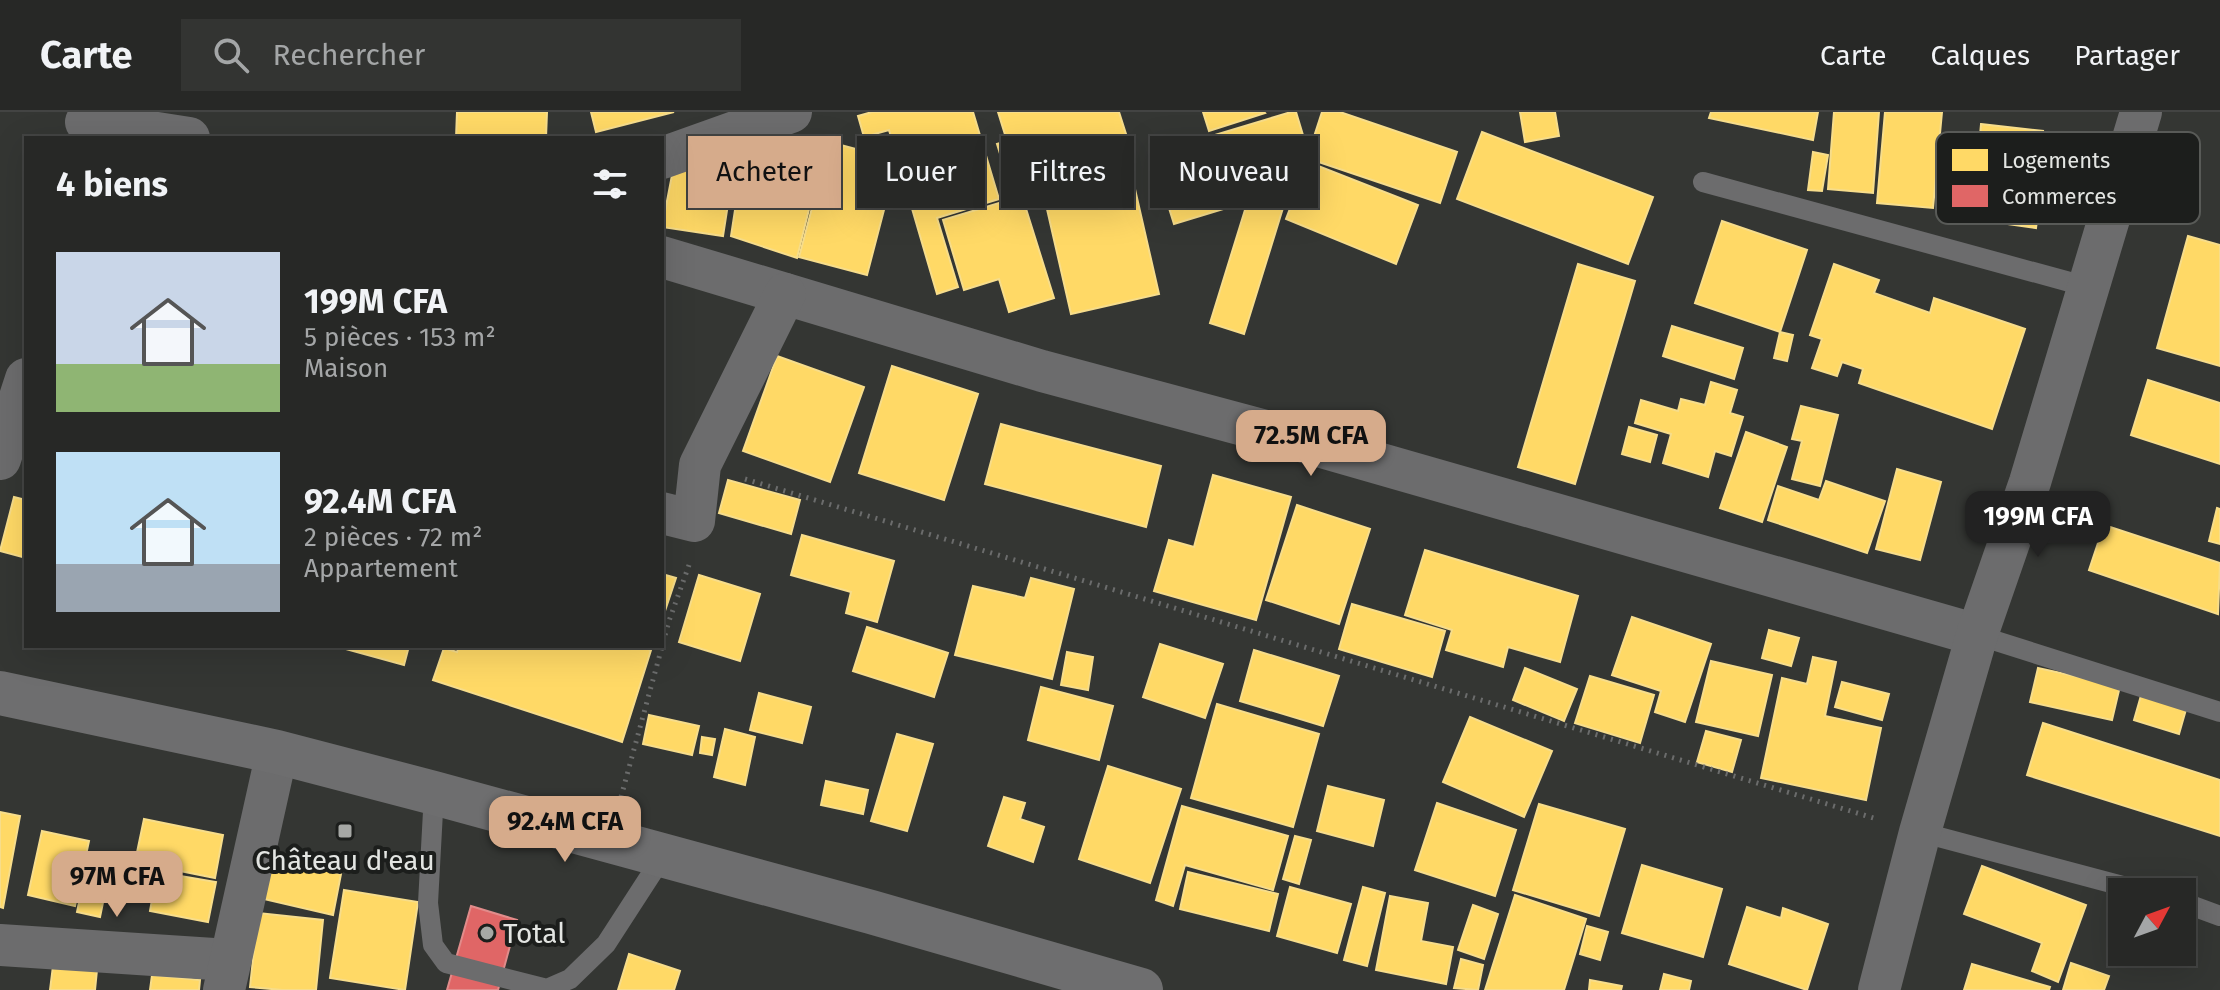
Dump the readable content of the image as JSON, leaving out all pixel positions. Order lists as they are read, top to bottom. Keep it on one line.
{"places":{"transit":["Château d'eau"],"other":["Total"]},"legend":["Logements","Commerces"],"north":"top right","page":{"header":"Carte","search":"Rechercher","nav":["Carte","Calques","Partager"],"chip":["Acheter","Louer","Filtres","Nouveau"],"heading":"4 biens","list":[{"name":"199M CFA","note":"5 pièces · 153 m² · Maison"},{"name":"92.4M CFA","note":"2 pièces · 72 m² · Appartement"}],"price":["72.5M CFA","199M CFA","92.4M CFA","97M CFA"]}}
